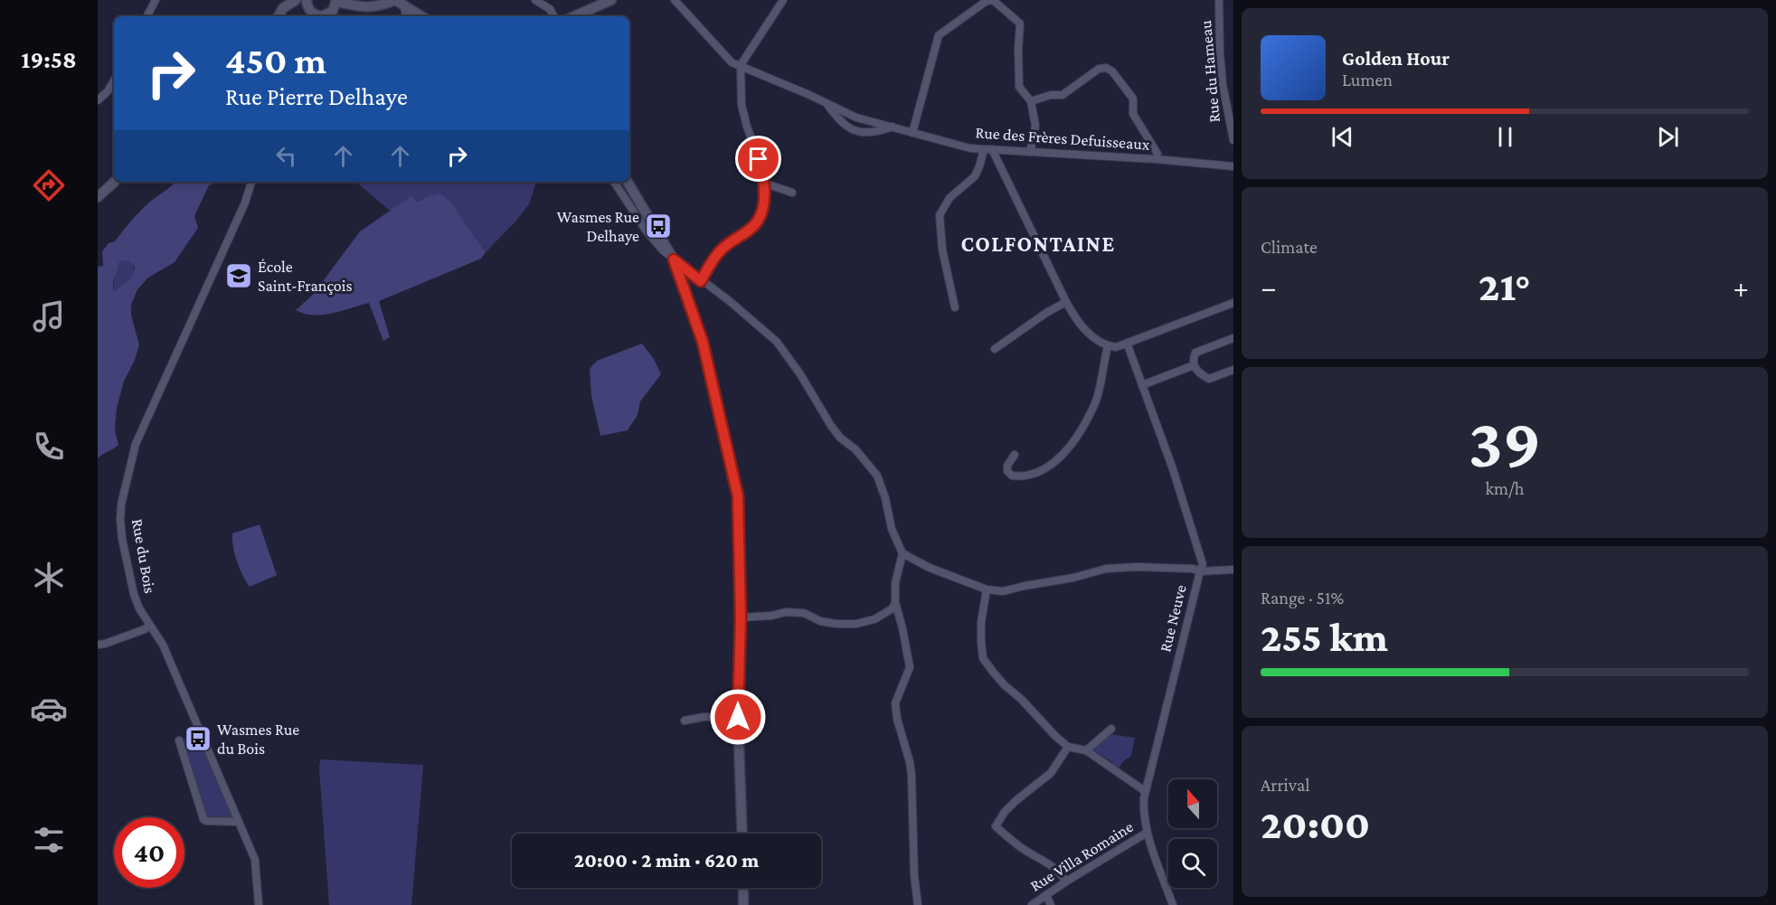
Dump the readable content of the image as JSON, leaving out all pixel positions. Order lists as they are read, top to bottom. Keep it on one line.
{"streets":{"street":["Rue du Hameau","Rue des Frères Defuisseaux","Rue du Bois","Rue Neuve","Rue Villa Romaine"]},"crossings":[["Rue Neuve","Rue Villa Romaine"]],"districts":["COLFONTAINE"],"places":{"bus stop":["Wasmes Rue Delhaye","Wasmes Rue du Bois"],"school or university":["École Saint-François"]},"north":"top","page":{"tabs":"19:58","turn":["450 m","Rue Pierre Delhaye"],"song":["Golden Hour","Lumen"],"tile":["Climate",["39","km/h"],["Range · 51%","255 km"],["Arrival","20:00"]],"heat":["−","21°","+"],"limit":"40","trip":"20:00 · 2 min · 620 m"}}
